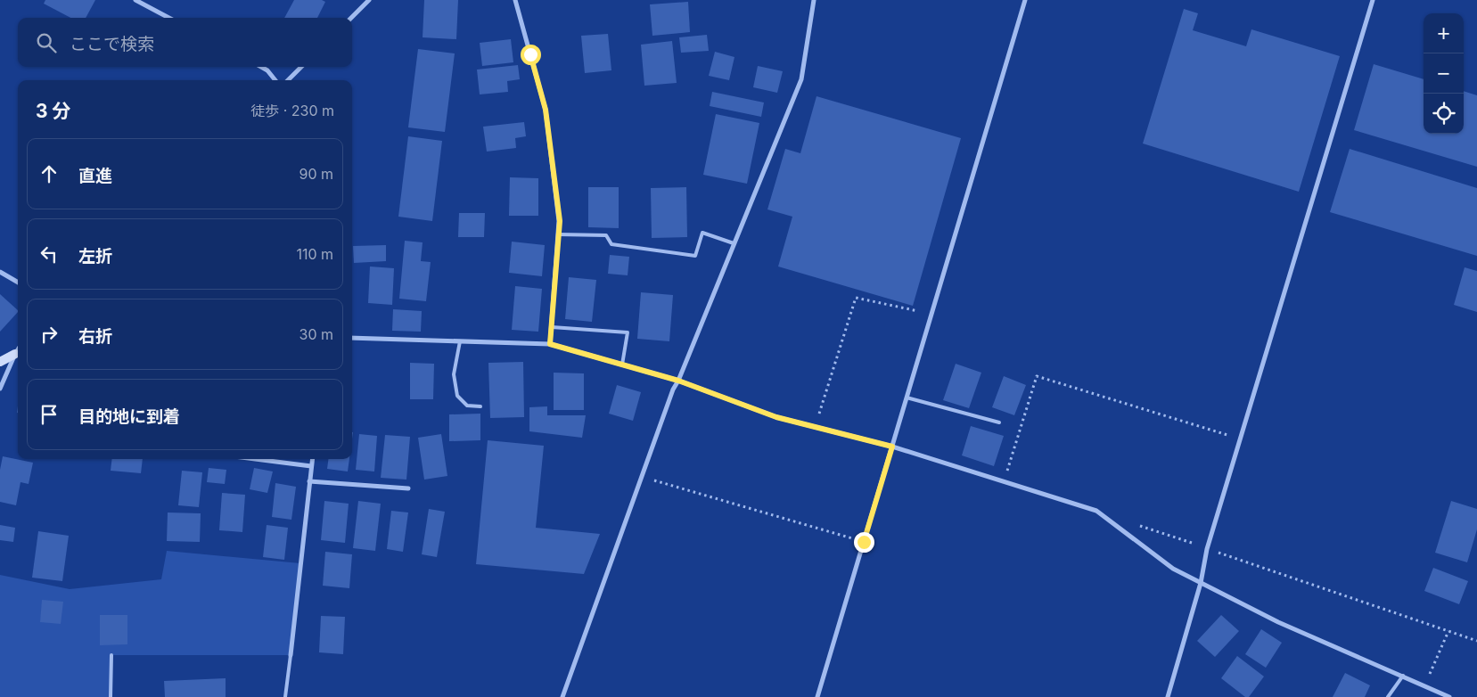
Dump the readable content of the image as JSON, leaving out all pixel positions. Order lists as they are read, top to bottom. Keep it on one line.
{"page":{"map_buttons":["+","−"],"search":"ここで検索","heading":["3 分","徒歩 · 230 m"],"list":[["直進","90 m"],["左折","110 m"],["右折","30 m"],"目的地に到着"]}}
